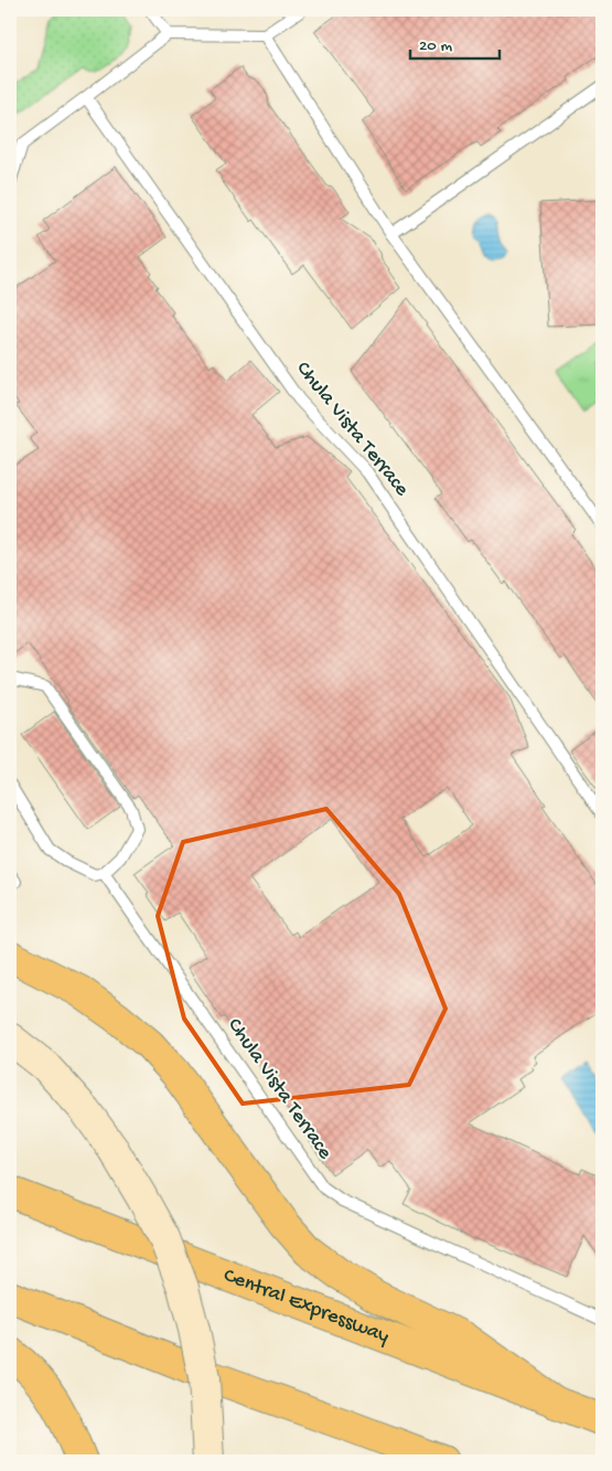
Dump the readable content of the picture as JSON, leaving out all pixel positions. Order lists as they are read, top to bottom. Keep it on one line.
{"streets":{"highway":["Central Expressway"],"lane":["Chula Vista Terrace"]},"scale_bar":"20 m"}
